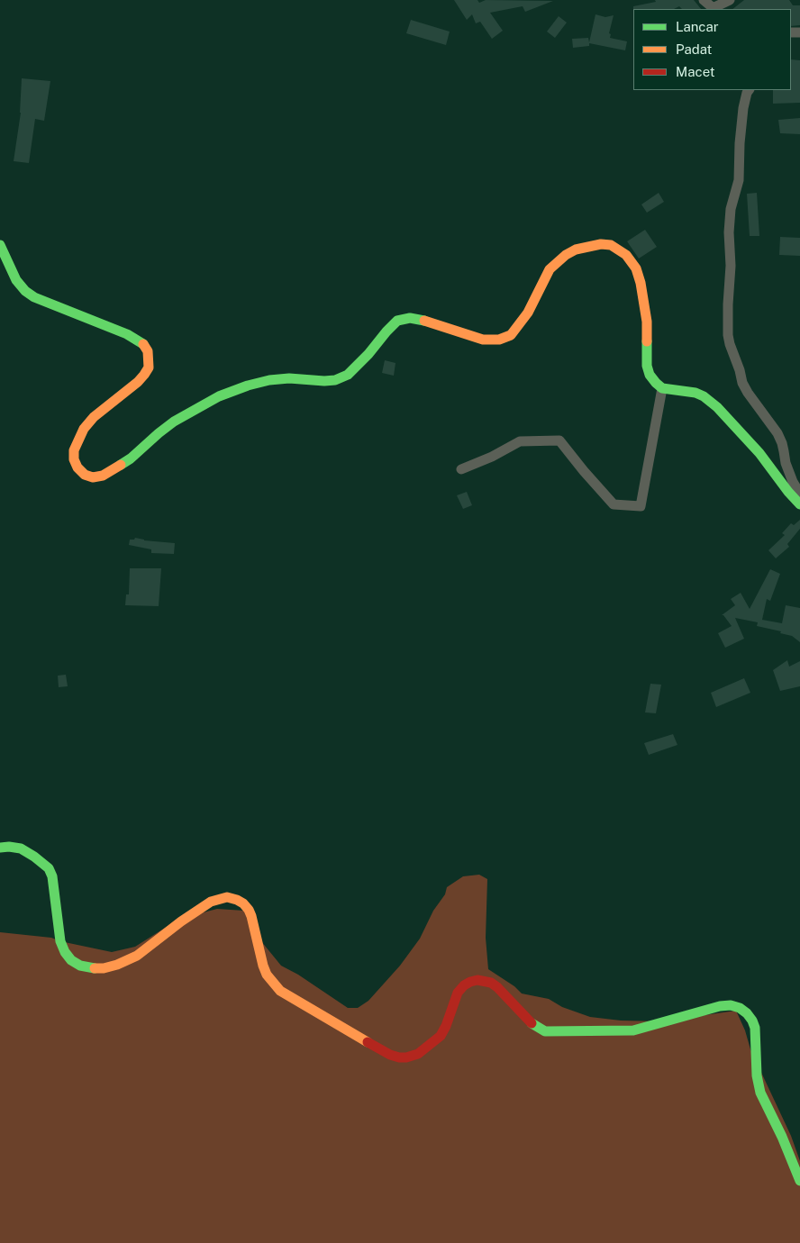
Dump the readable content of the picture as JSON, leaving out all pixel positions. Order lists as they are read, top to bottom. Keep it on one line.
{"legend":["Lancar","Padat","Macet"]}
